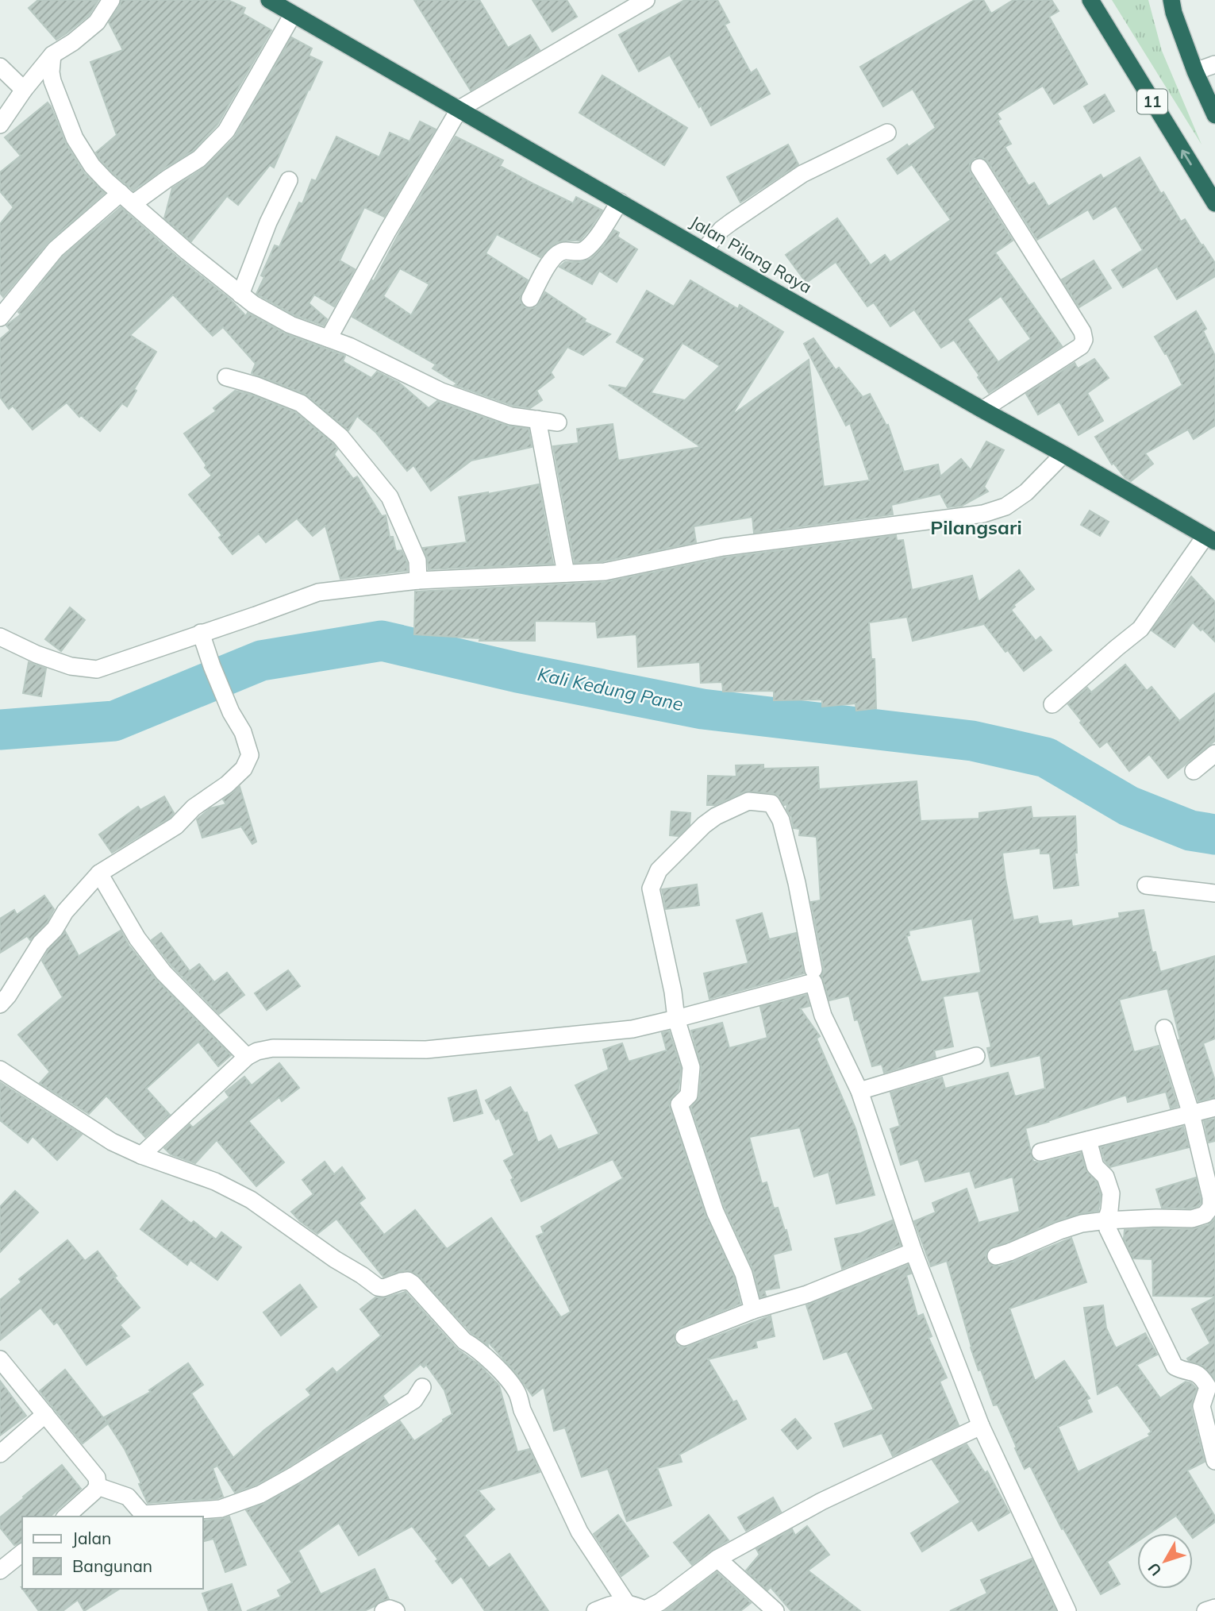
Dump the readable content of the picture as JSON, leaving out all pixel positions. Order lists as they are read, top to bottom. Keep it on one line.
{"streets":{"highway":["11","Jalan Pilang Raya"]},"districts":["Pilangsari"],"water":["Kali Kedung Pane"],"legend":["Jalan","Bangunan"],"north":"bottom left"}
